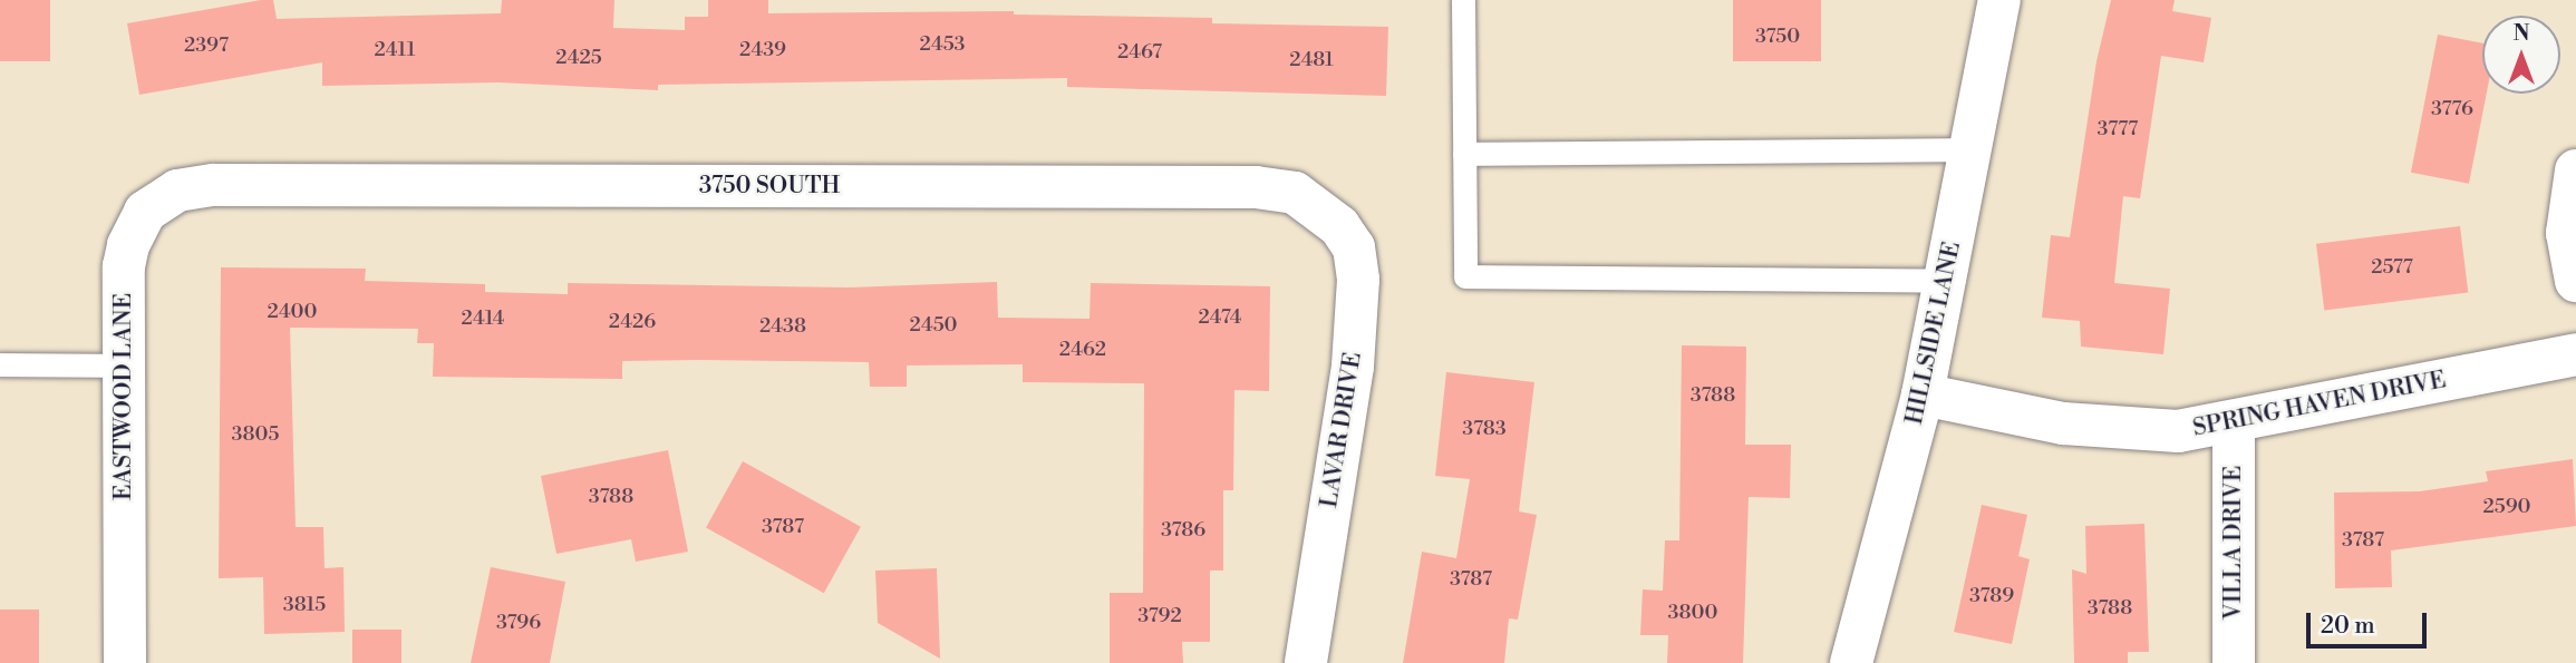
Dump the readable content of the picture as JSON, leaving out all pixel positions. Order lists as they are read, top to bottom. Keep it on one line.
{"streets":{"street":["3750 SOUTH","HILLSIDE LANE","EASTWOOD LANE","SPRING HAVEN DRIVE","LAVAR DRIVE","VILLA DRIVE"]},"crossings":[["3750 SOUTH","EASTWOOD LANE"],["3750 SOUTH","LAVAR DRIVE"],["HILLSIDE LANE","SPRING HAVEN DRIVE"],["SPRING HAVEN DRIVE","VILLA DRIVE"]],"house_numbers":["3750","2453","2397","2411","2439","2467","2425","2481","3776","3777","2577","2400","2474","2414","2426","2450","2438","2462","3788","3783","3805","3788","2590","3787","3786","3787","3787","3789","3815","3788","3800","3792","3796"],"scale_bar":"20 m","north":"top"}
